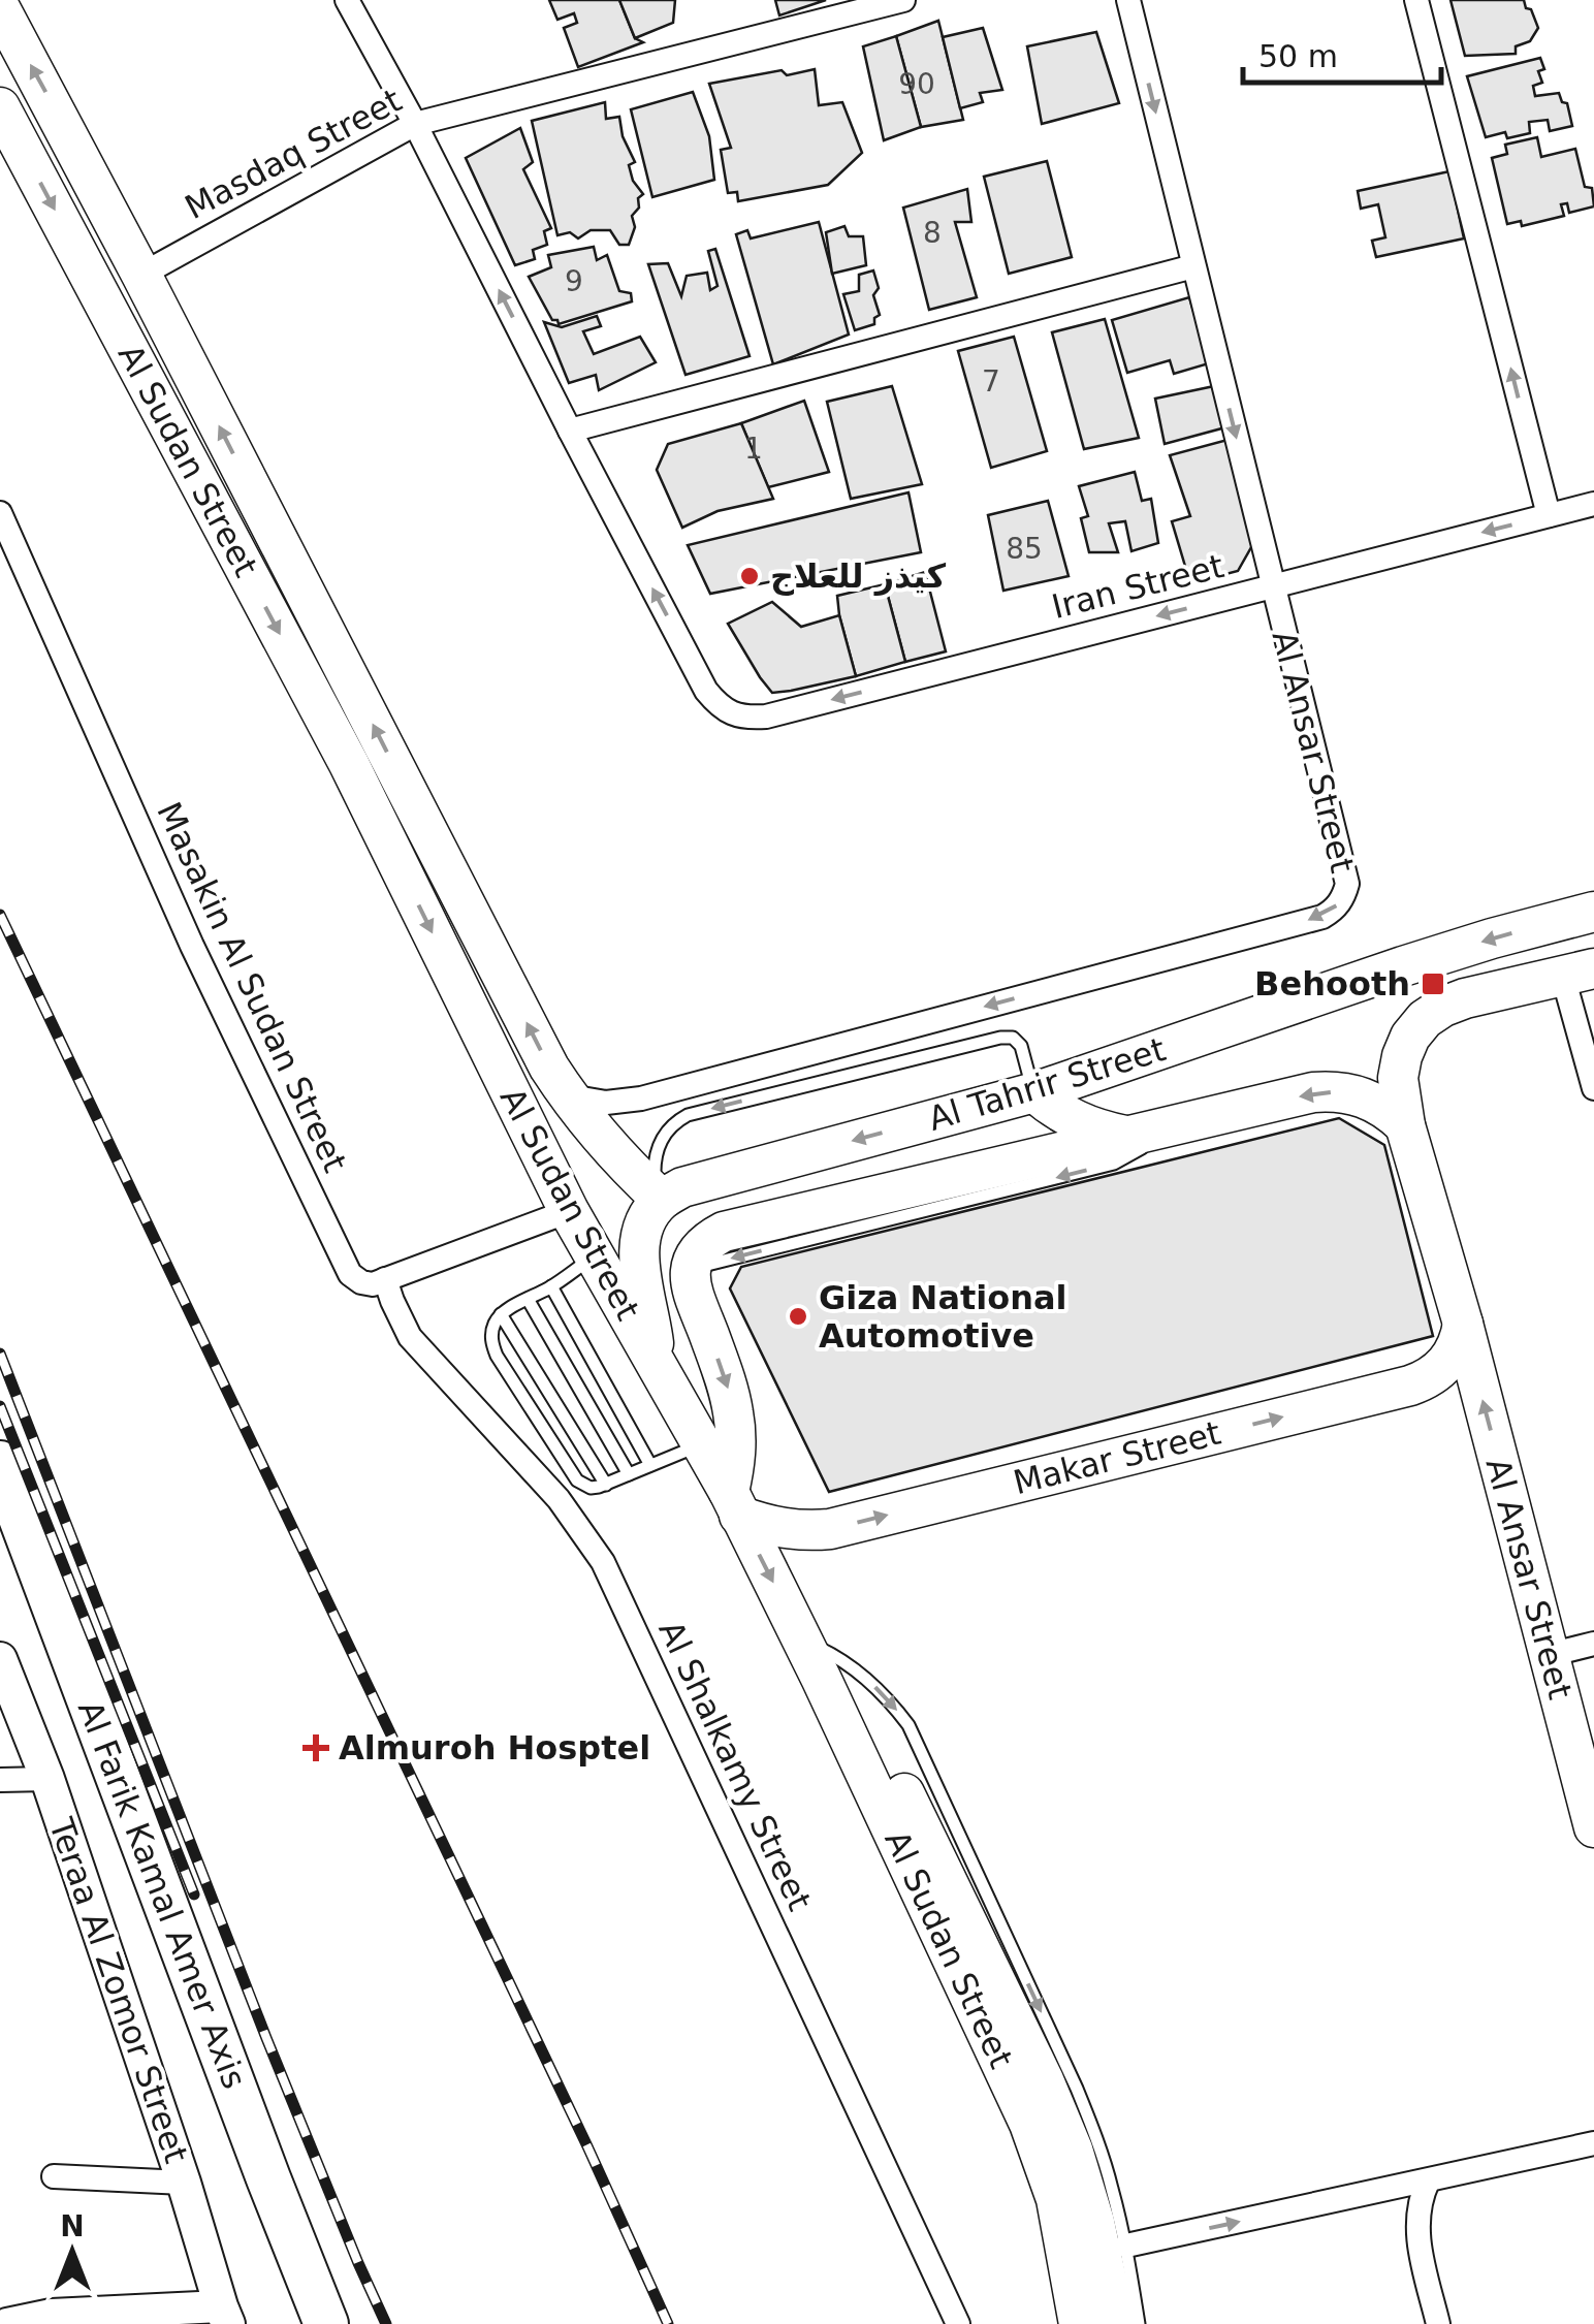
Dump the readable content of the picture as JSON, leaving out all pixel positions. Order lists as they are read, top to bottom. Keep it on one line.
{"streets":{"highway":["Al Farik Kamal Amer Axis"],"main road":["Al Sudan Street","Al Ansar Street","Al Tahrir Street","Makar Street","Teraa Al Zomor Street"],"street":["Masdaq Street","Iran Street","Masakin Al Sudan Street","Al Shalkamy Street"]},"crossings":[["Masdaq Street","Al Sudan Street"],["Al Sudan Street","Al Ansar Street"],["Al Sudan Street","Al Tahrir Street"],["Al Sudan Street","Makar Street"],["Iran Street","Al Ansar Street"],["Al Ansar Street","Al Tahrir Street"],["Al Ansar Street","Makar Street"],["Masakin Al Sudan Street","Al Shalkamy Street"]],"one_way":["Iran Street","Makar Street"],"places":{"other":["كيذز للعلاج","Giza National Automotive"],"transit":["Behooth"],"health":["Almuroh Hosptel"]},"house_numbers":["90","8","9","7","1","85"],"scale_bar":"50 m","north":"top"}
